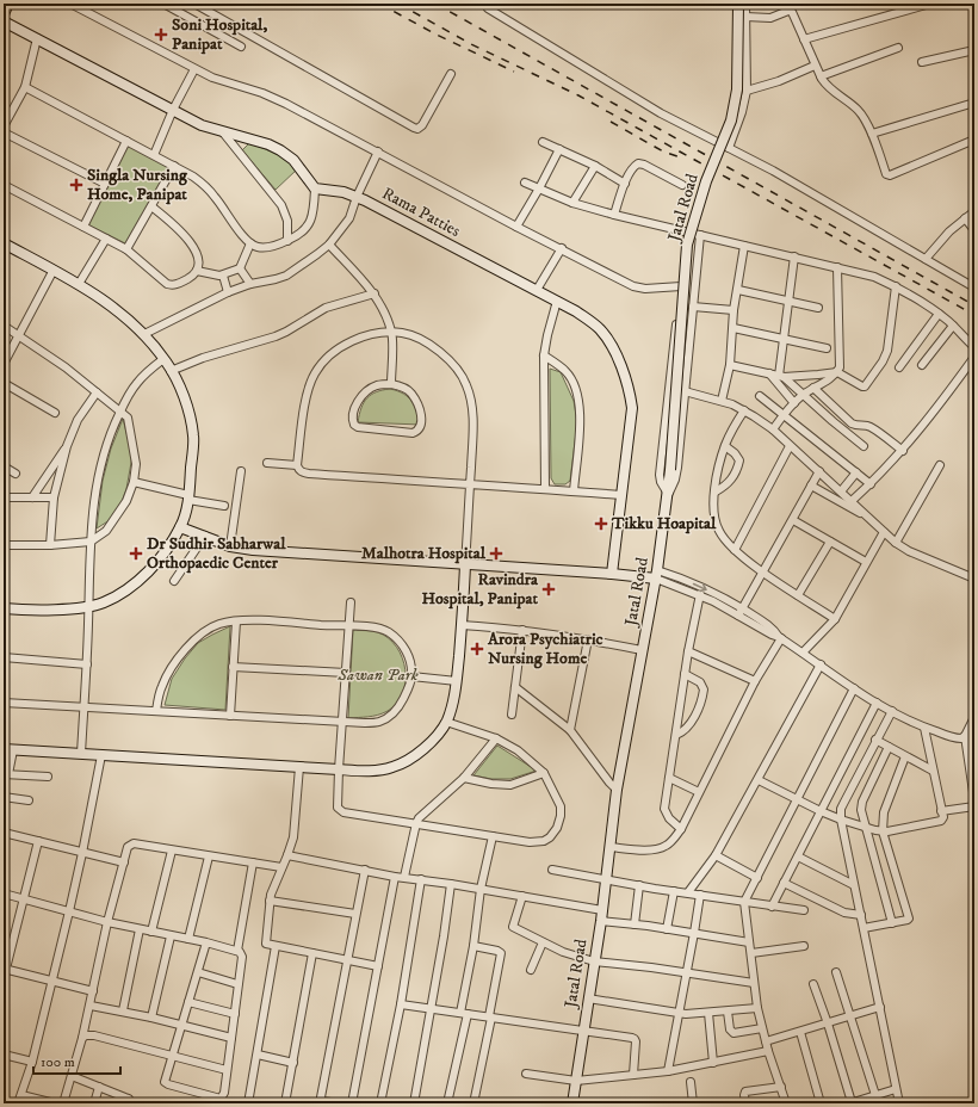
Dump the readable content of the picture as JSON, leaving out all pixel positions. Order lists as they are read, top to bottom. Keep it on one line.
{"streets":{"street":["Jatal Road","Rama Patties"]},"parks":["Sawan Park"],"places":{"health":["Soni Hospital, Panipat","Singla Nursing Home, Panipat","Tikku Hoapital","Dr Sudhir Sabharwal Orthopaedic Center","Malhotra Hospital","Ravindra Hospital, Panipat","Arora Psychiatric Nursing Home"]},"scale_bar":"100 m"}
